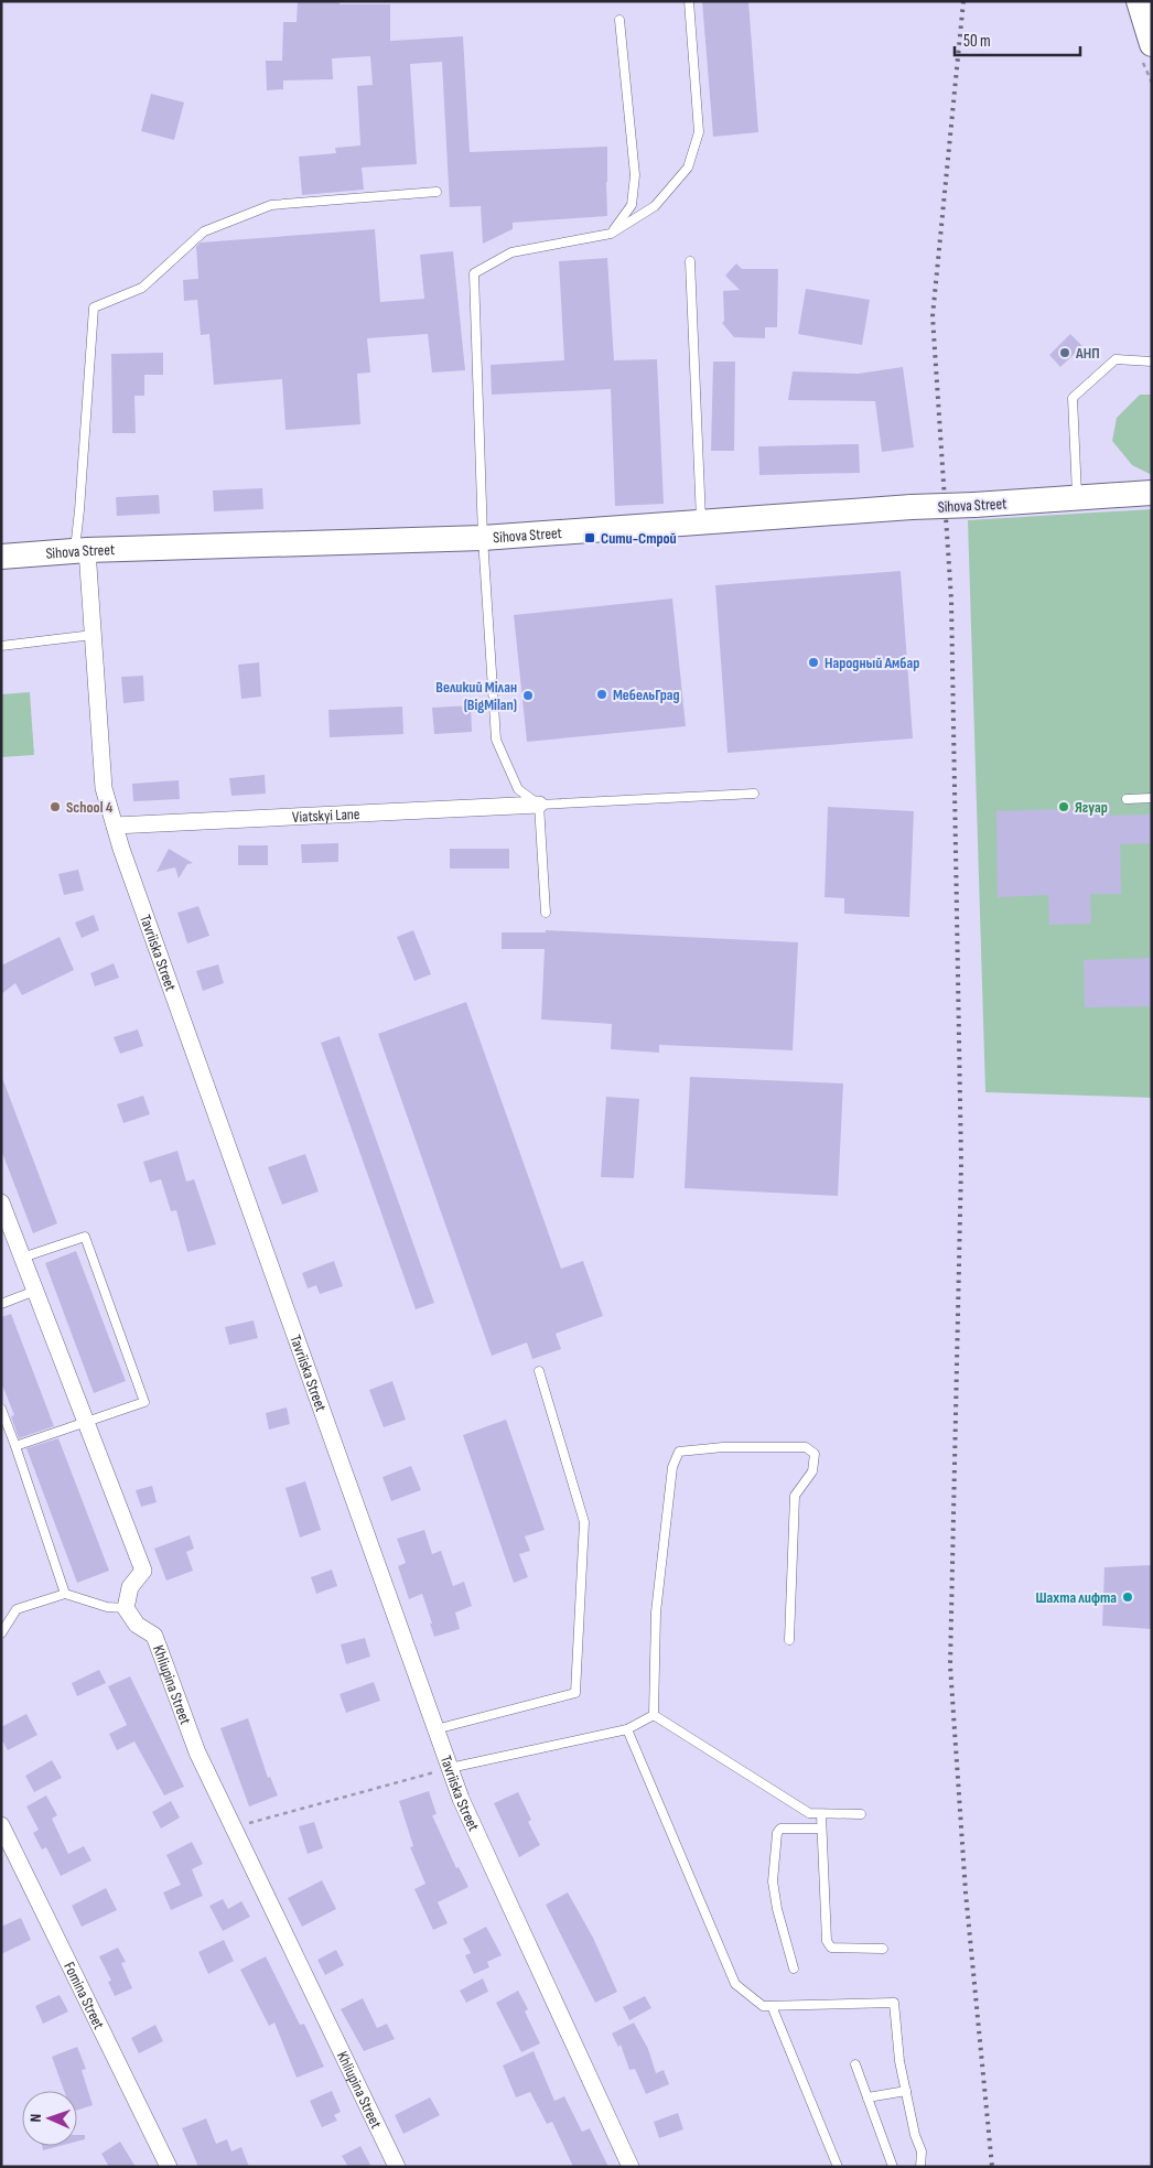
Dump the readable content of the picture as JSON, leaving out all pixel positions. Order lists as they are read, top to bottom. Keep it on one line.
{"streets":{"street":["Sihova Street","Viatskyi Lane","Tavriiska Street","Khliupina Street","Fomina Street"]},"crossings":[["Sihova Street","Tavriiska Street"],["Viatskyi Lane","Tavriiska Street"]],"places":{"other":["АНП","Народный Амбар","МебельГрад","Великий Мілан (BigMilan)","School 4","Ягуар","Шахта лифта"],"transit":["Сити-Строй"]},"scale_bar":"50 m","north":"left"}
